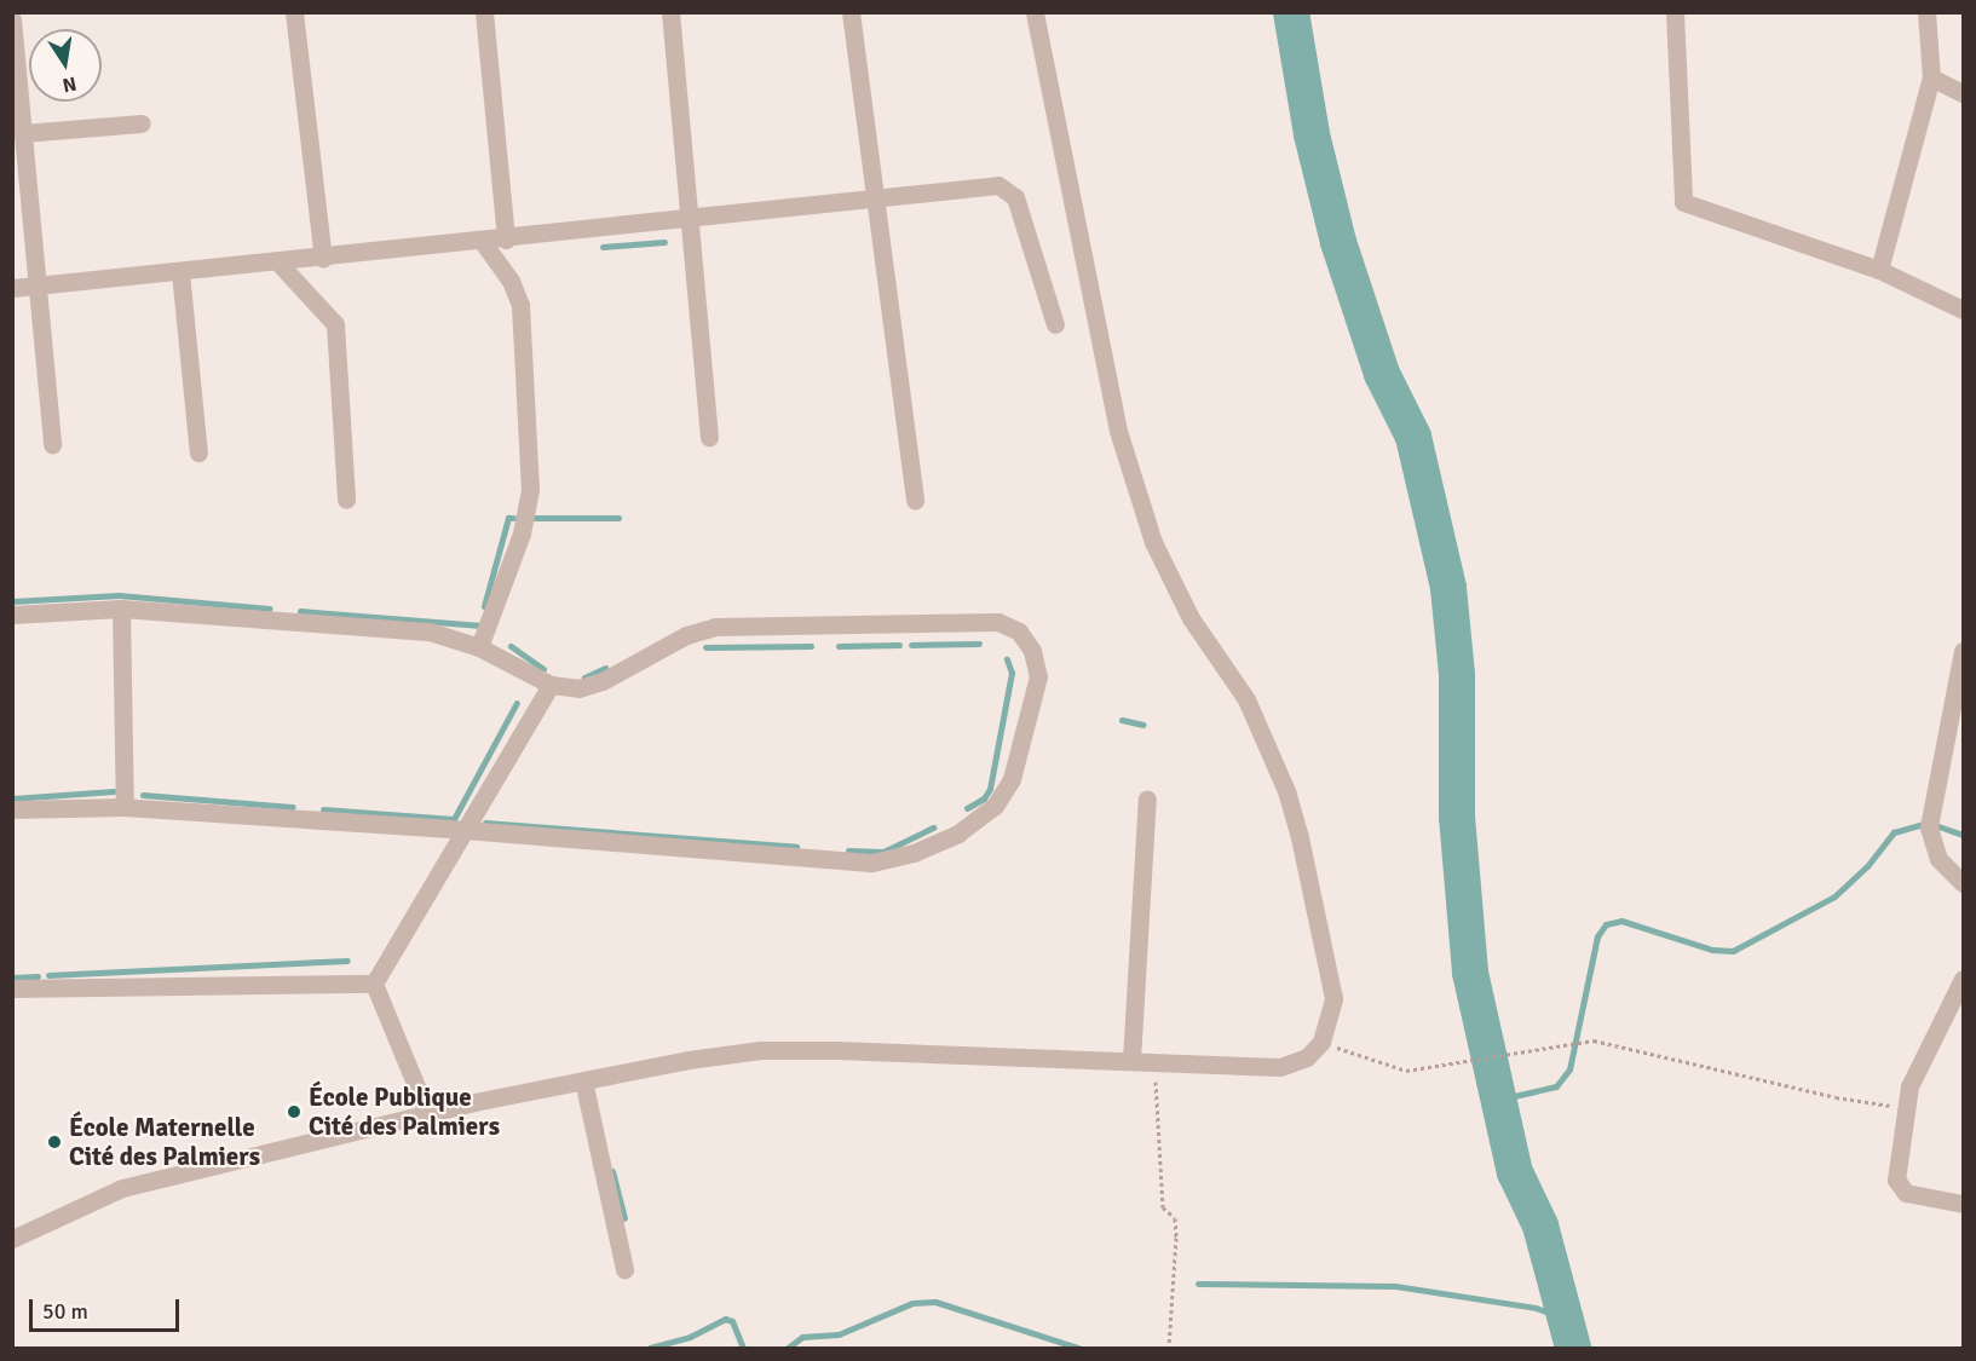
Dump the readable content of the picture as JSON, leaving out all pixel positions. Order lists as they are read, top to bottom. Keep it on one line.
{"places":["École Publique Cité des Palmiers","École Maternelle Cité des Palmiers"],"scale_bar":"50 m","north":"bottom"}
